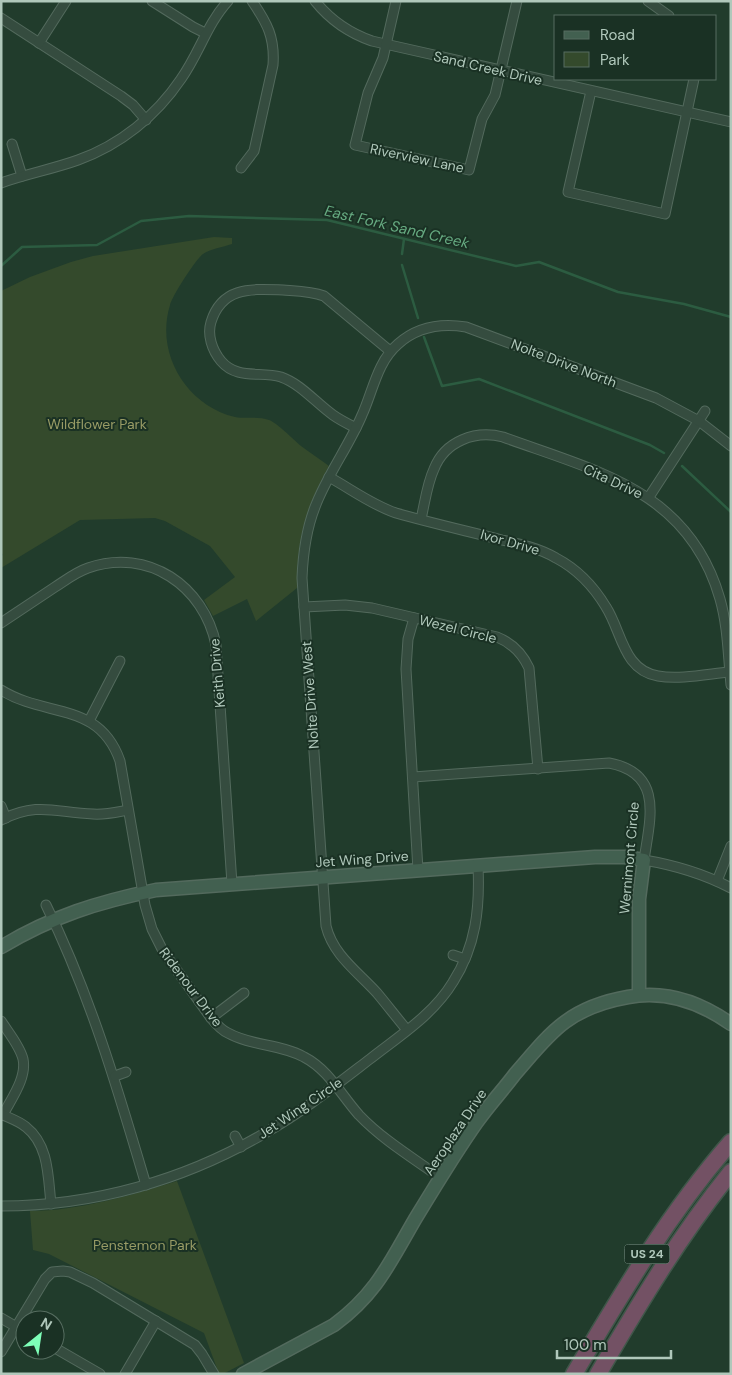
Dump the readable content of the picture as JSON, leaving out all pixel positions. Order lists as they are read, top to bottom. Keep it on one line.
{"streets":{"highway":["US 24"],"main road":["Wernimont Circle","Jet Wing Drive","Aeroplaza Drive"],"street":["Sand Creek Drive","Riverview Lane","Nolte Drive North","Cita Drive","Ivor Drive","Wezel Circle","Keith Drive","Nolte Drive West","Ridenour Drive","Jet Wing Circle"]},"crossings":[["Sand Creek Drive","Riverview Lane"],["Nolte Drive North","Nolte Drive West"],["Cita Drive","Ivor Drive"],["Ivor Drive","Nolte Drive West"],["Wezel Circle","Nolte Drive West"],["Wezel Circle","Wernimont Circle"],["Keith Drive","Jet Wing Drive"],["Nolte Drive West","Jet Wing Drive"],["Nolte Drive West","Jet Wing Circle"],["Wernimont Circle","Jet Wing Drive"],["Wernimont Circle","Aeroplaza Drive"],["Jet Wing Drive","Ridenour Drive"],["Jet Wing Drive","Jet Wing Circle"],["Ridenour Drive","Jet Wing Circle"],["Ridenour Drive","Aeroplaza Drive"]],"water":["East Fork Sand Creek"],"parks":["Wildflower Park","Penstemon Park"],"legend":["Road","Park"],"scale_bar":"100 m","north":"top right"}
